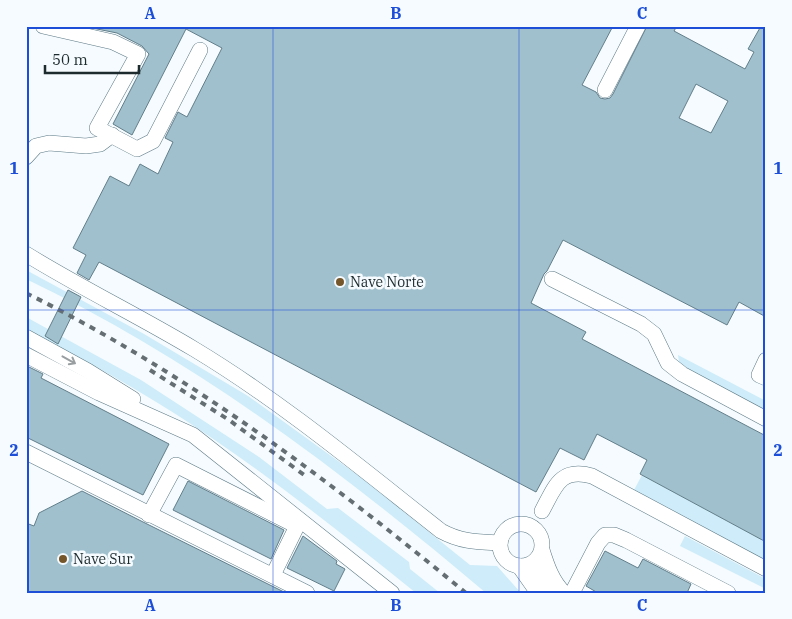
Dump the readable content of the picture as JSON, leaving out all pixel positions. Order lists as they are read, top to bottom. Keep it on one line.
{"places":["Nave Norte","Nave Sur"],"scale_bar":"50 m","grid":{"columns":["A","B","C"],"rows":["1","2"]}}
